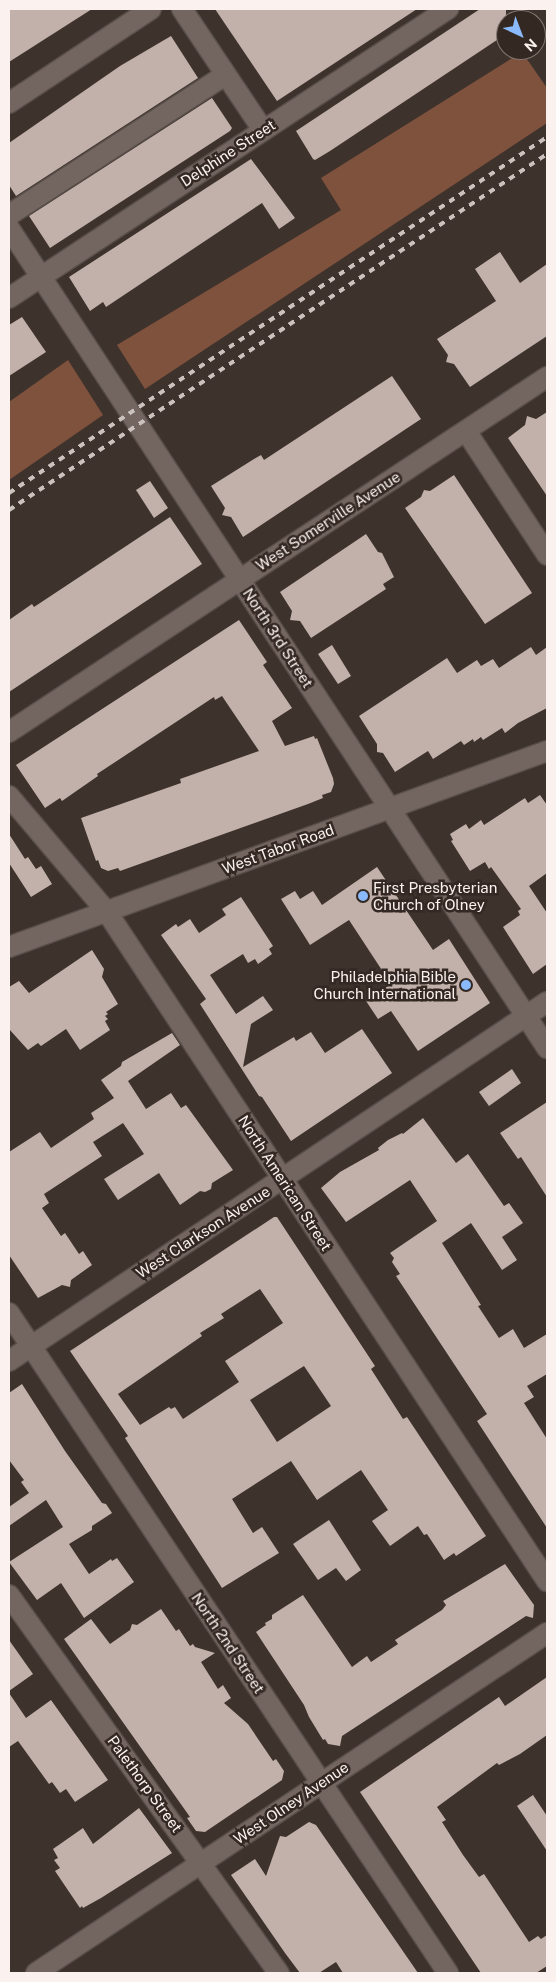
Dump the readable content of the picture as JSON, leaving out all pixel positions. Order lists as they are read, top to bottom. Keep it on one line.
{"streets":{"street":["Delphine Street","West Somerville Avenue","North 3rd Street","West Tabor Road","North American Street","West Clarkson Avenue","North 2nd Street","Palethorp Street","West Olney Avenue"]},"crossings":[["Delphine Street","North 3rd Street"],["West Somerville Avenue","North 3rd Street"],["North 3rd Street","West Tabor Road"],["North 3rd Street","West Clarkson Avenue"],["West Tabor Road","North American Street"],["North American Street","West Clarkson Avenue"],["West Clarkson Avenue","North 2nd Street"],["North 2nd Street","West Olney Avenue"],["Palethorp Street","West Olney Avenue"]],"places":["First Presbyterian Church of Olney","Philadelphia Bible Church International"],"north":"bottom right"}
